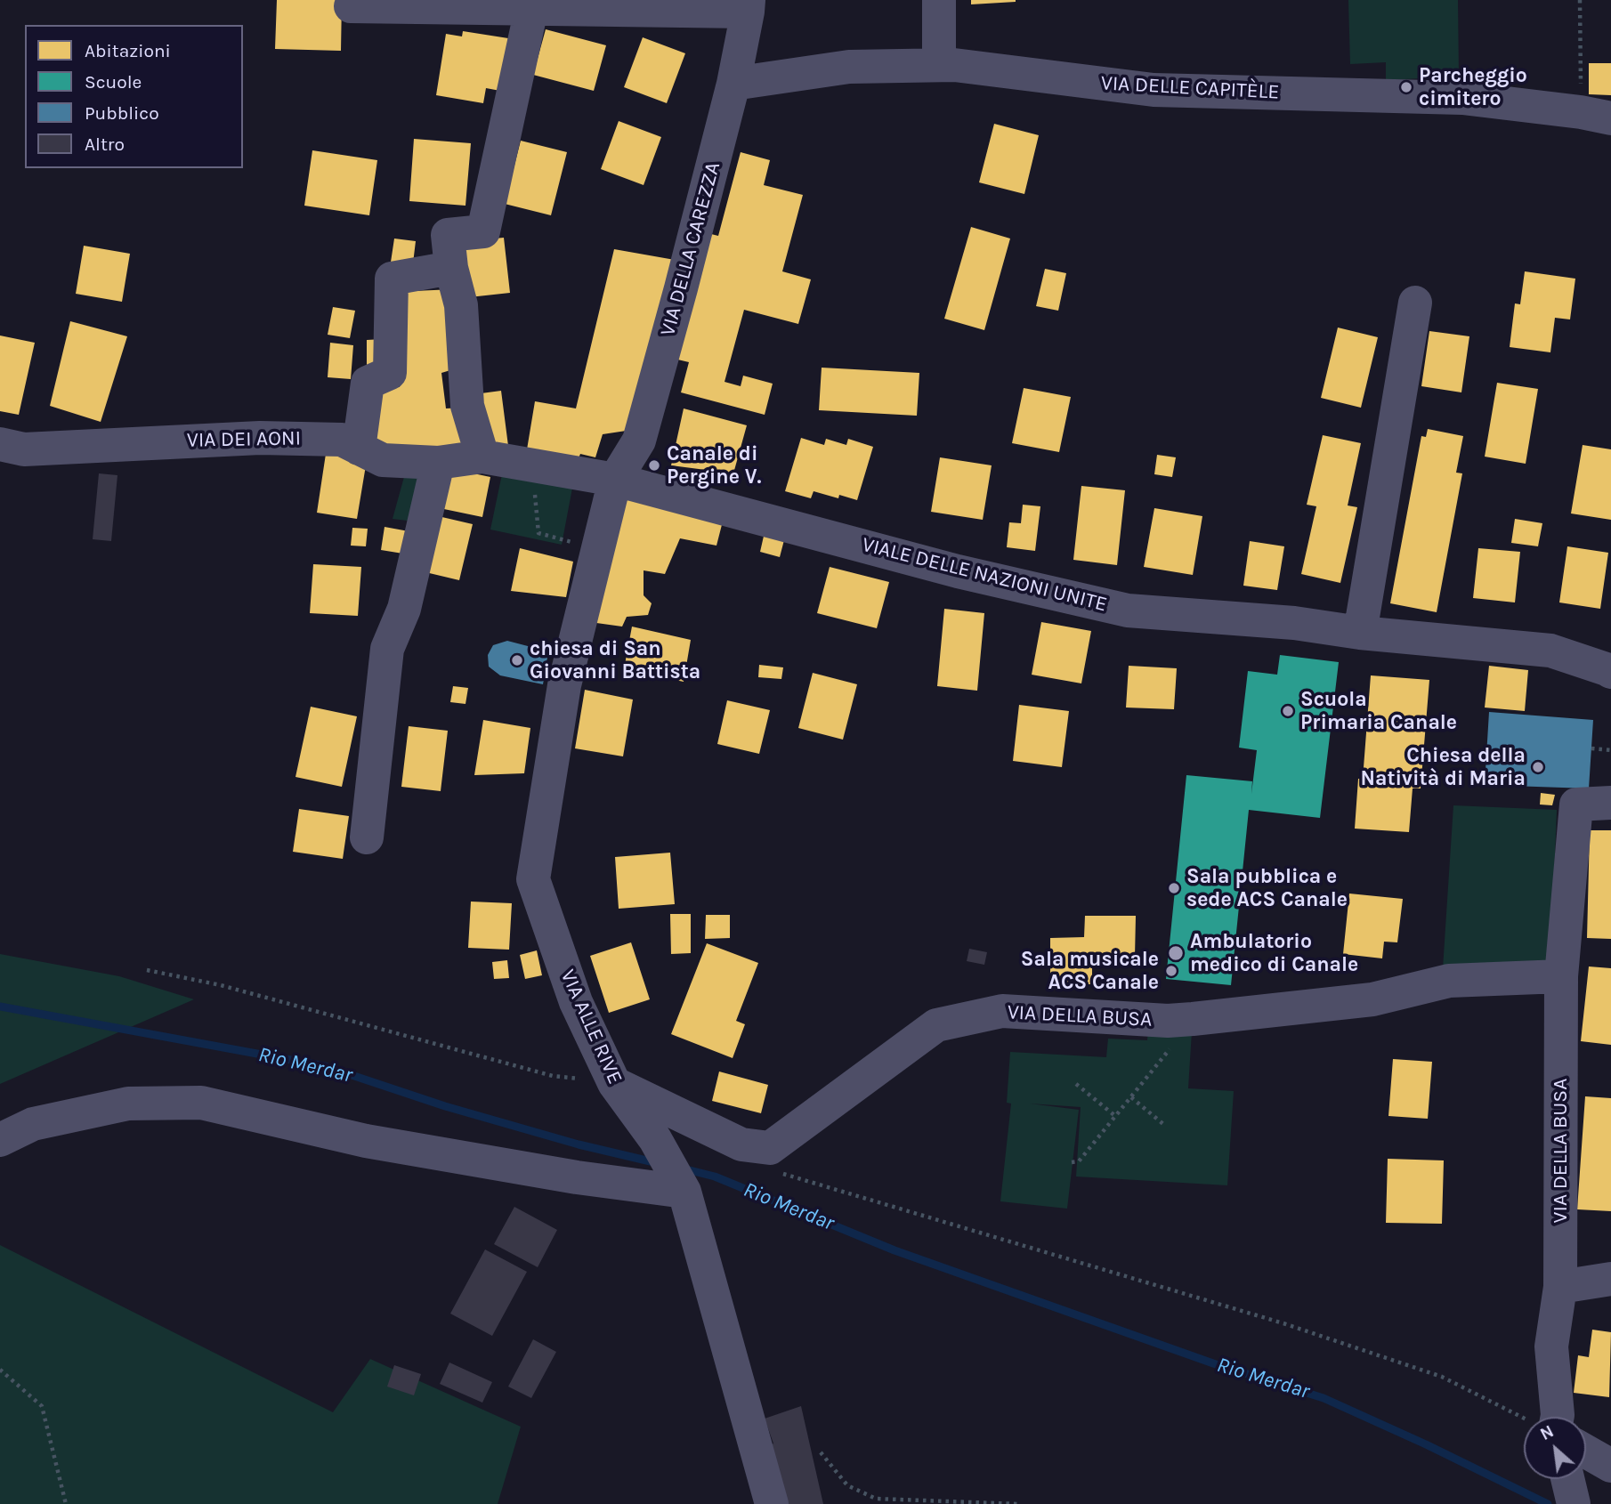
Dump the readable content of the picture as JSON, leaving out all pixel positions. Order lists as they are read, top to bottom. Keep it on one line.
{"streets":{"street":["VIA DELLE CAPITÈLE","VIA DELLA CAREZZA","VIA DEI AONI","VIALE DELLE NAZIONI UNITE","VIA DELLA BUSA","VIA ALLE RIVE"]},"crossings":[["VIA DELLE CAPITÈLE","VIA DELLA CAREZZA"],["VIA DELLA CAREZZA","VIALE DELLE NAZIONI UNITE"],["VIA DELLA CAREZZA","VIA ALLE RIVE"],["VIA DEI AONI","VIALE DELLE NAZIONI UNITE"],["VIA DELLA BUSA","VIA ALLE RIVE"]],"water":["Rio Merdar"],"places":["Parcheggio cimitero","Canale di Pergine V.","chiesa di San Giovanni Battista","Scuola Primaria Canale","Chiesa della Natività di Maria","Sala pubblica e sede ACS Canale","Ambulatorio medico di Canale","Sala musicale ACS Canale"],"legend":["Abitazioni","Scuole","Pubblico","Altro"],"north":"top left"}
